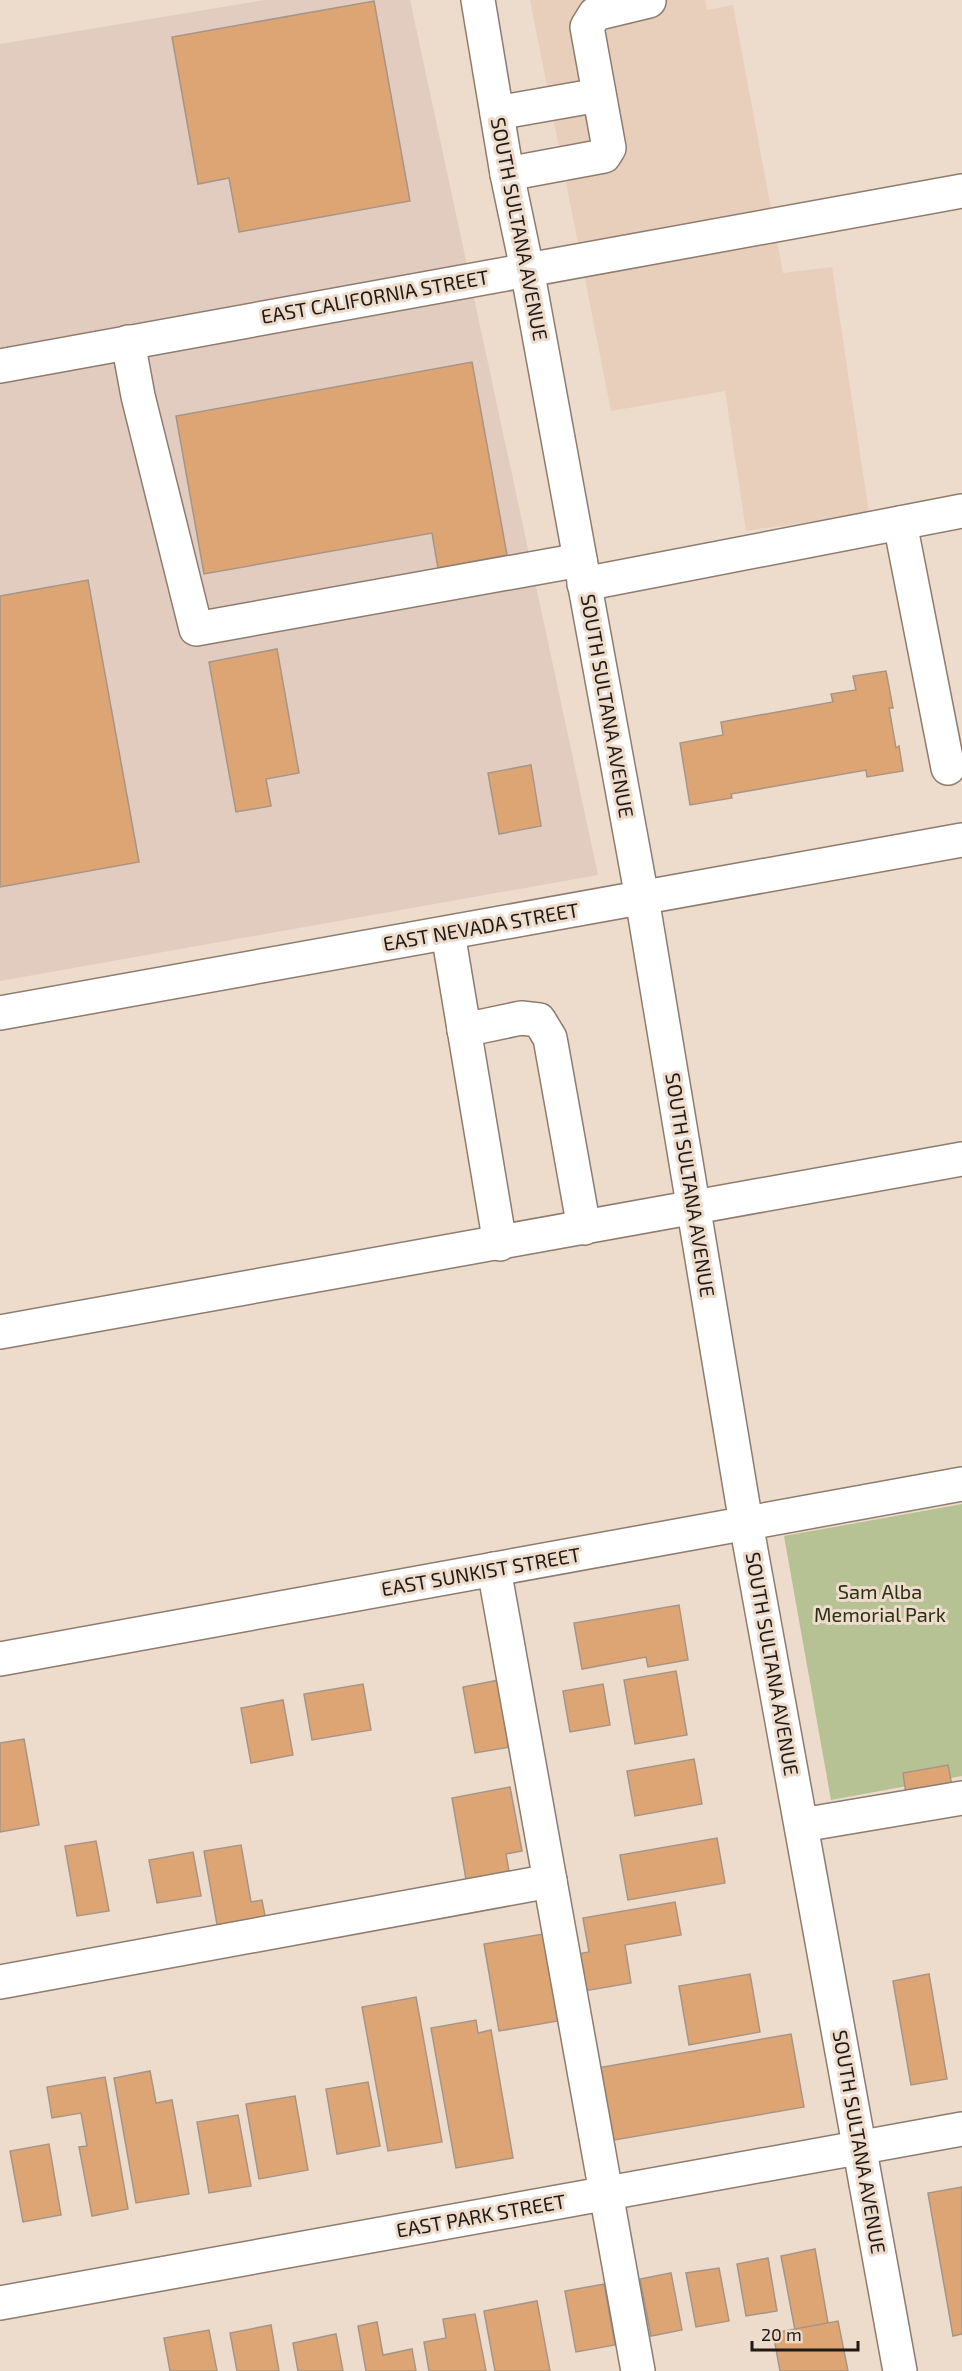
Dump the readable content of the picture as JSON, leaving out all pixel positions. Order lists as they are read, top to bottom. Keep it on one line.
{"streets":{"street":["SOUTH SULTANA AVENUE","EAST CALIFORNIA STREET","EAST NEVADA STREET","EAST SUNKIST STREET","EAST PARK STREET"]},"crossings":[["SOUTH SULTANA AVENUE","EAST CALIFORNIA STREET"],["SOUTH SULTANA AVENUE","EAST NEVADA STREET"],["SOUTH SULTANA AVENUE","EAST SUNKIST STREET"],["SOUTH SULTANA AVENUE","EAST PARK STREET"]],"parks":["Sam Alba Memorial Park"],"scale_bar":"20 m"}
